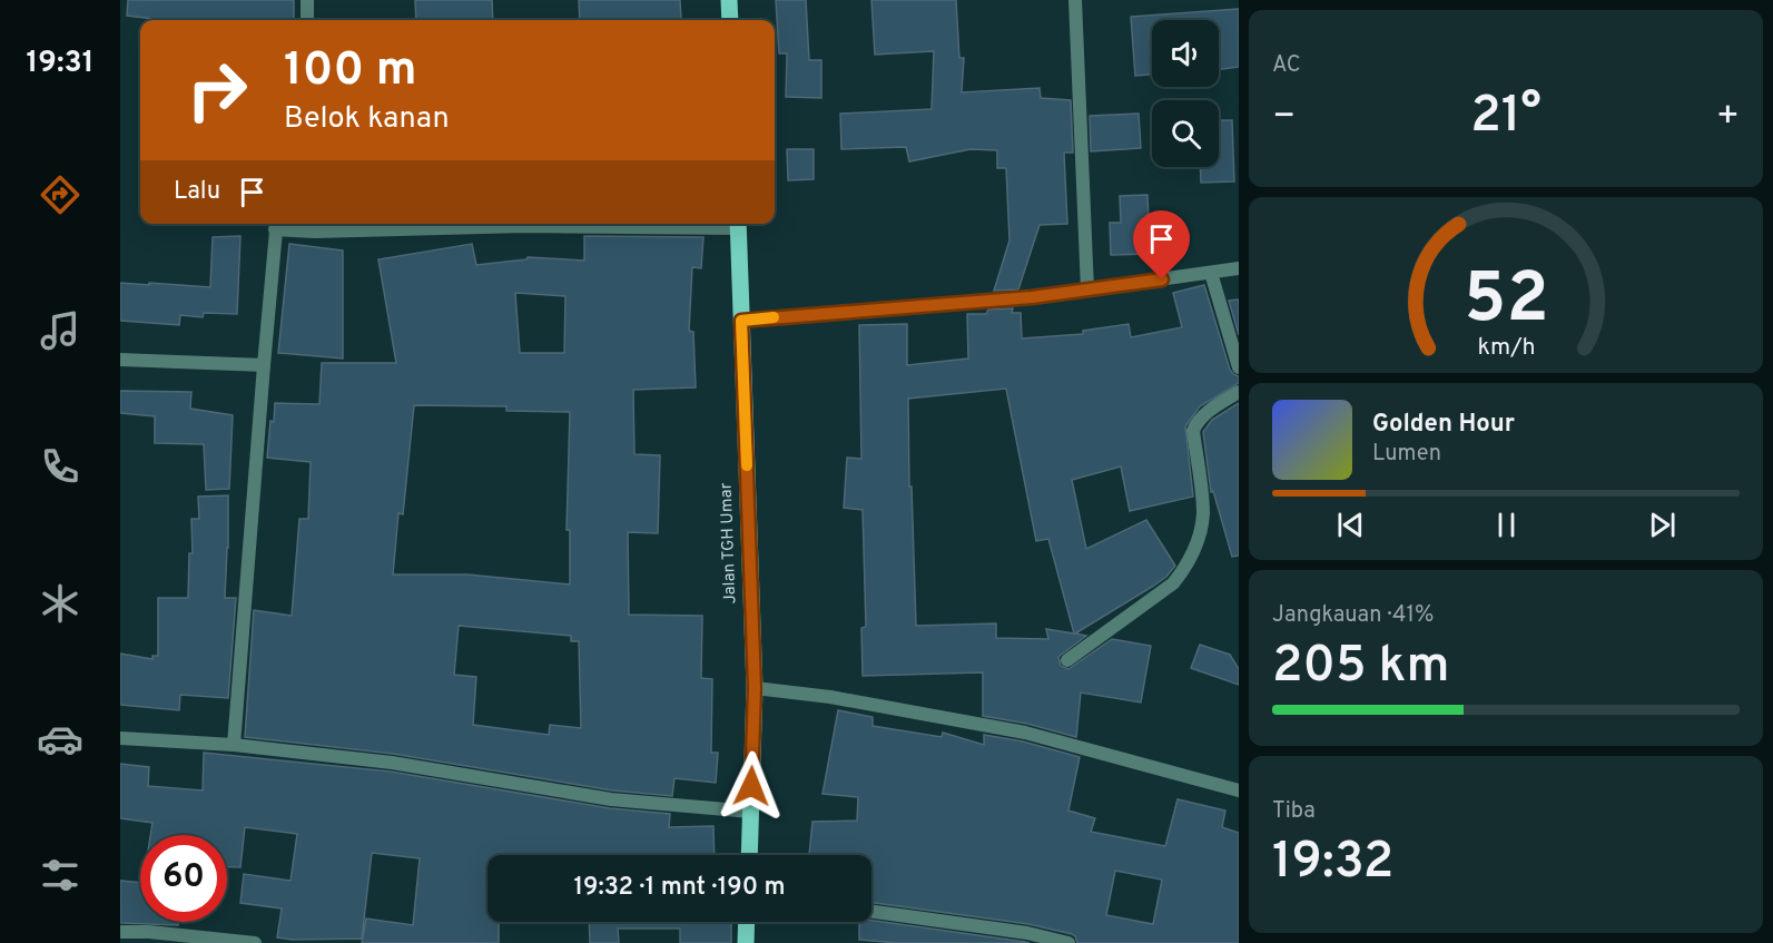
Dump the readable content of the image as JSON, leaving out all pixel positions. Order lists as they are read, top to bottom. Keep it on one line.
{"streets":{"main road":["Jalan TGH Umar"]},"page":{"tabs":"19:31","tile":["AC",["Jangkauan · 41%","205 km"],["Tiba","19:32"]],"turn":["100 m","Belok kanan"],"heat":["−","21°","+"],"then":"Lalu","song":["Golden Hour","Lumen"],"limit":"60","trip":"19:32 · 1 mnt · 190 m","gauge":["52","km/h"]}}
